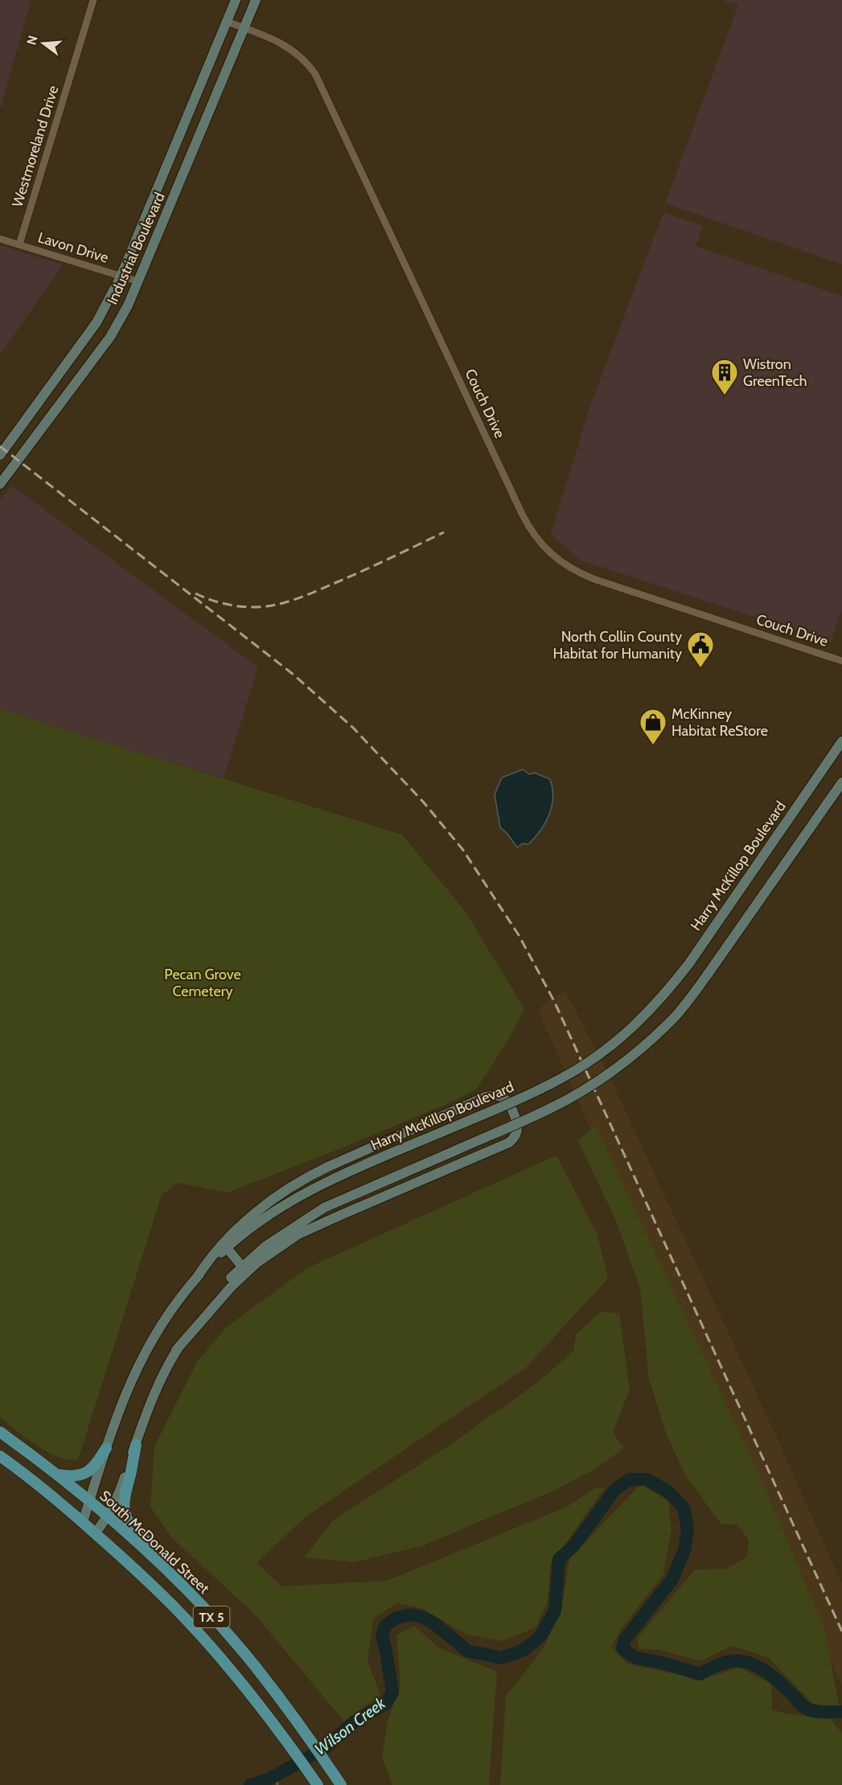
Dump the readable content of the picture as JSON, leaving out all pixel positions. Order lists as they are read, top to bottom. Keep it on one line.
{"streets":{"main road":["Industrial Boulevard","Harry McKillop Boulevard","South McDonald Street","TX 5"],"street":["Westmoreland Drive","Lavon Drive","Couch Drive"]},"crossings":[["Westmoreland Drive","Lavon Drive"],["Lavon Drive","Industrial Boulevard"],["Industrial Boulevard","Couch Drive"],["Harry McKillop Boulevard","South McDonald Street"],["Harry McKillop Boulevard","TX 5"]],"water":["Wilson Creek"],"parks":["Pecan Grove Cemetery"],"places":{"building":["Wistron GreenTech"],"public building":["North Collin County Habitat for Humanity"],"shop":["McKinney Habitat ReStore"]},"north":"left"}
